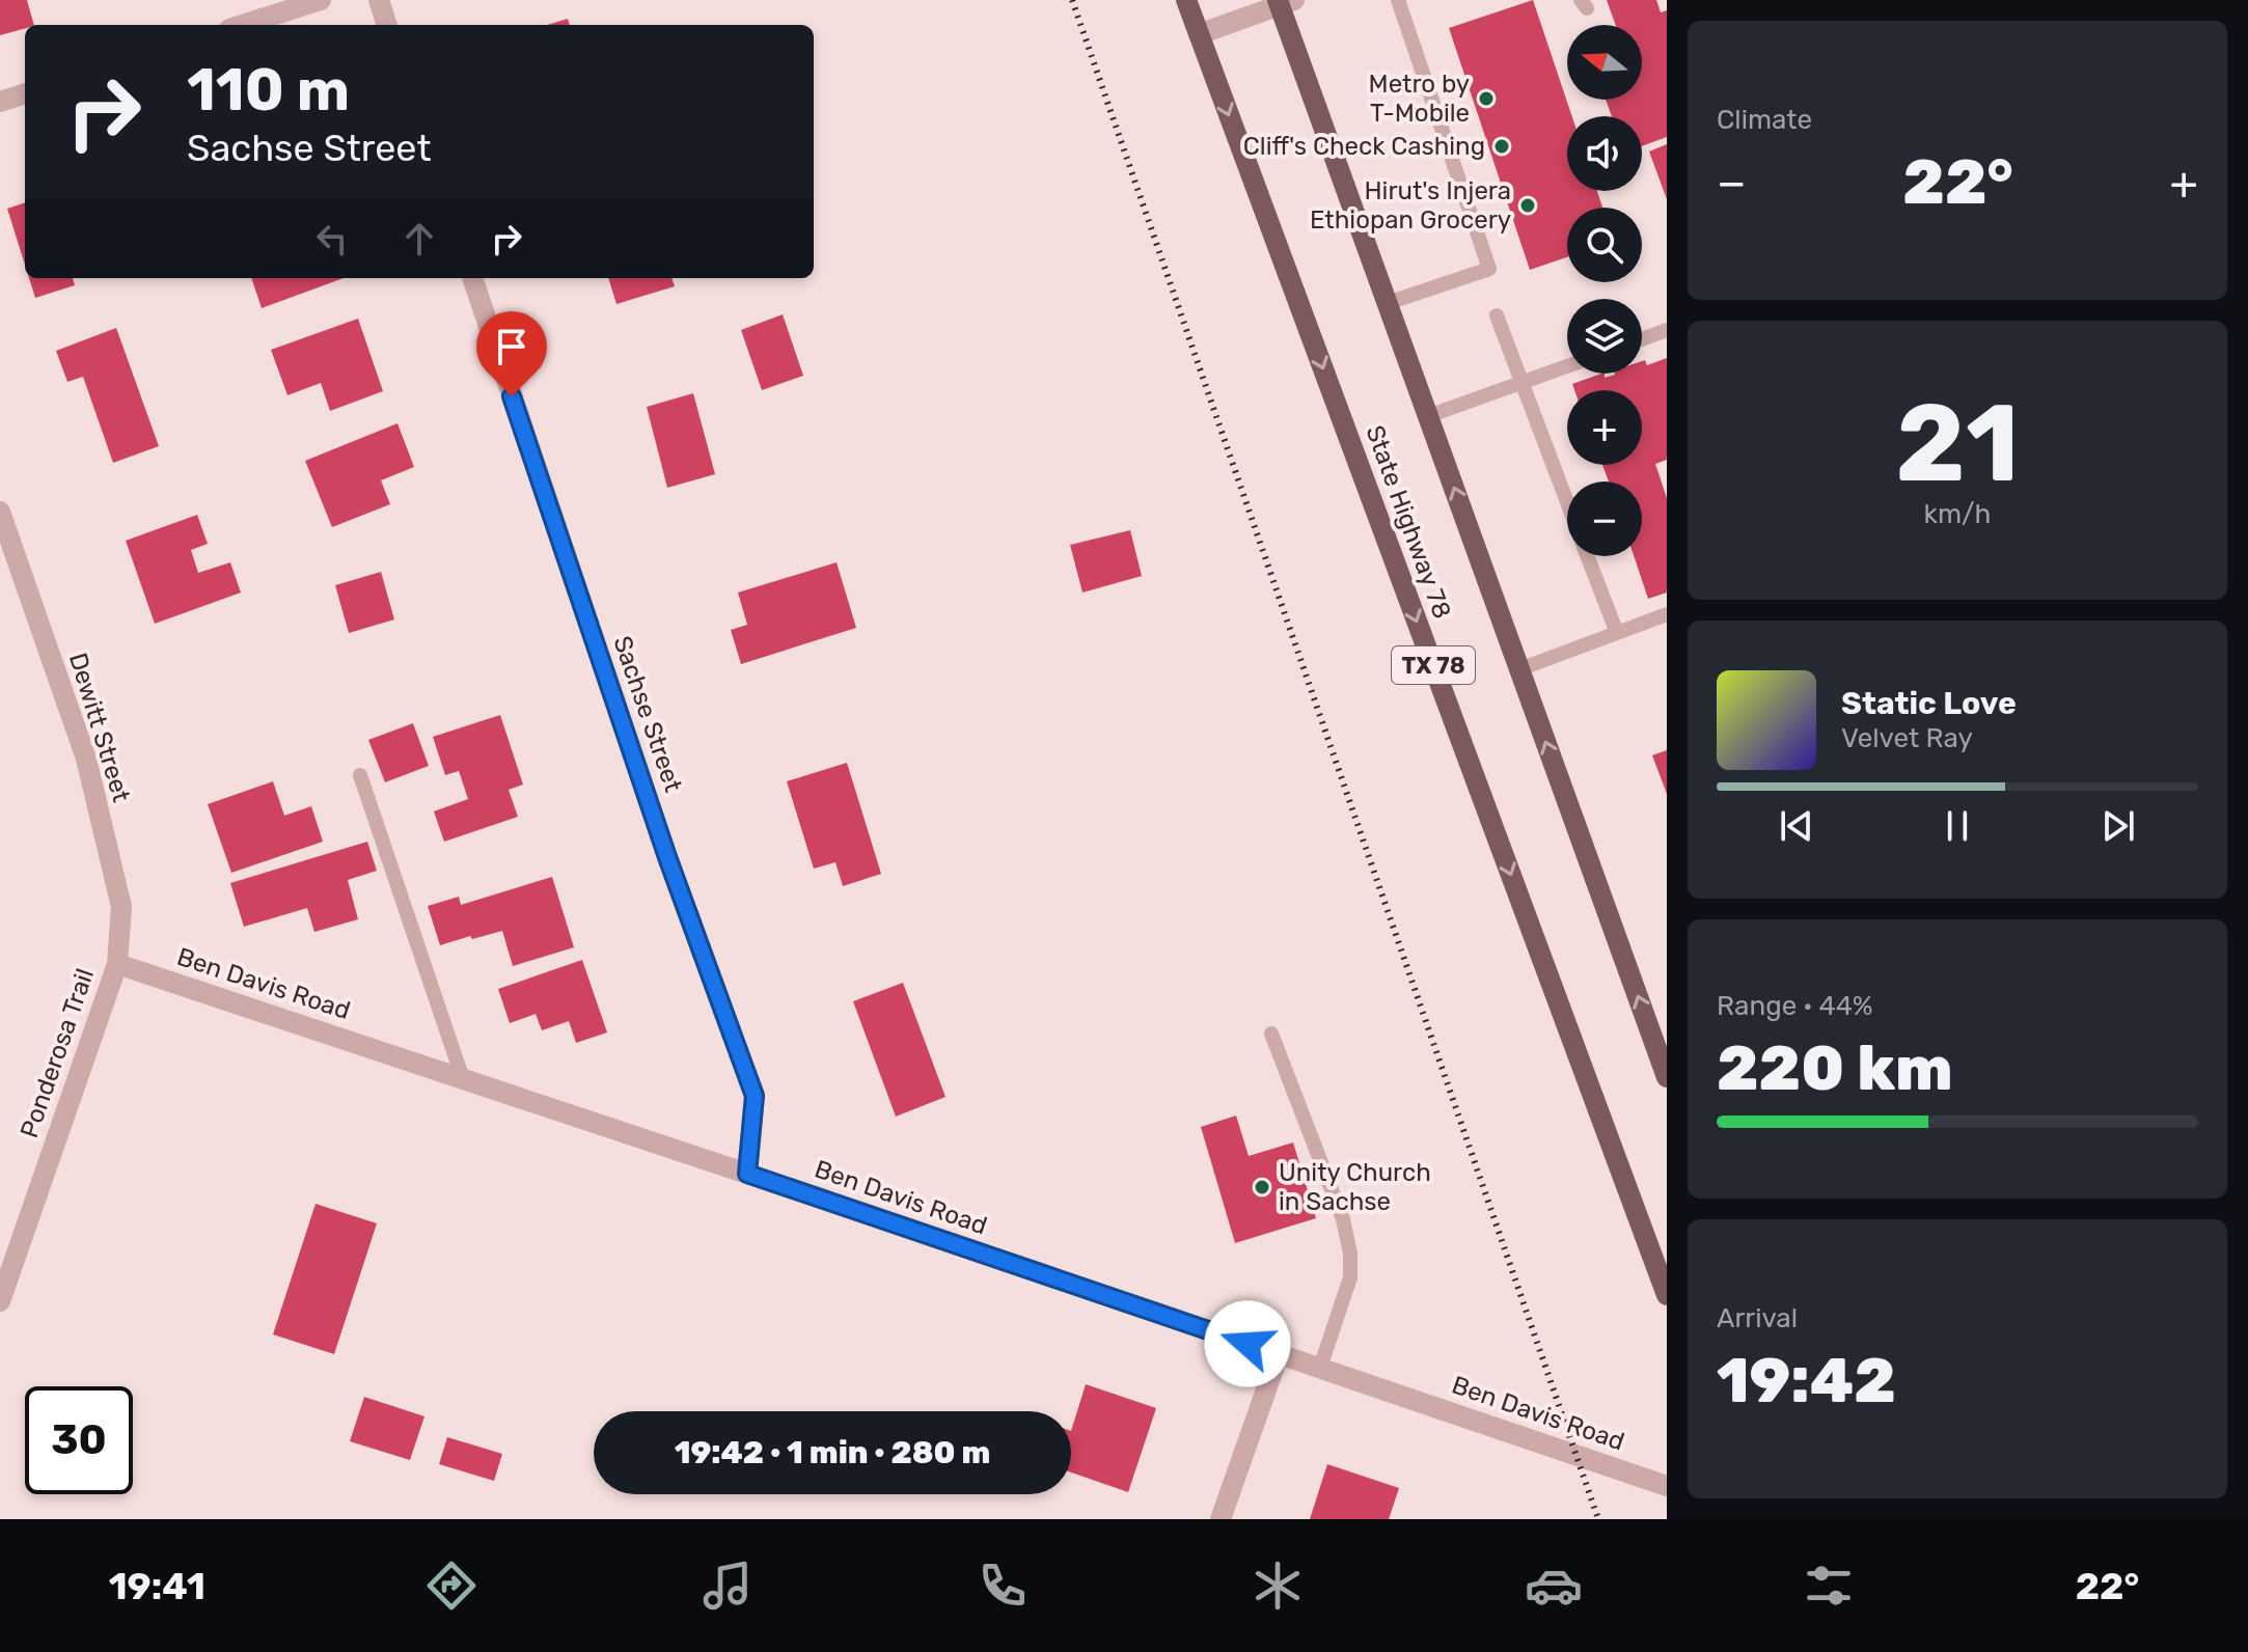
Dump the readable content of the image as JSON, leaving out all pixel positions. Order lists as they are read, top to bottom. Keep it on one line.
{"streets":{"main road":["State Highway 78","TX 78"],"street":["Sachse Street","Dewitt Street","Ben Davis Road","Ponderosa Trail"]},"crossings":[["Sachse Street","Ben Davis Road"],["Dewitt Street","Ben Davis Road"],["Dewitt Street","Ponderosa Trail"],["Ben Davis Road","Ponderosa Trail"]],"places":["Metro by T-Mobile","Cliff's Check Cashing","Hirut's Injera Ethiopan Grocery","Unity Church in Sachse"],"north":"left","page":{"tile":["Climate",["21","km/h"],["Range · 44%","220 km"],["Arrival","19:42"]],"map_buttons":["+","−"],"turn":["110 m","Sachse Street"],"heat":["−","22°","+"],"song":["Static Love","Velvet Ray"],"limit":"30","trip":"19:42 · 1 min · 280 m","tabs":["19:41","22°"]}}
